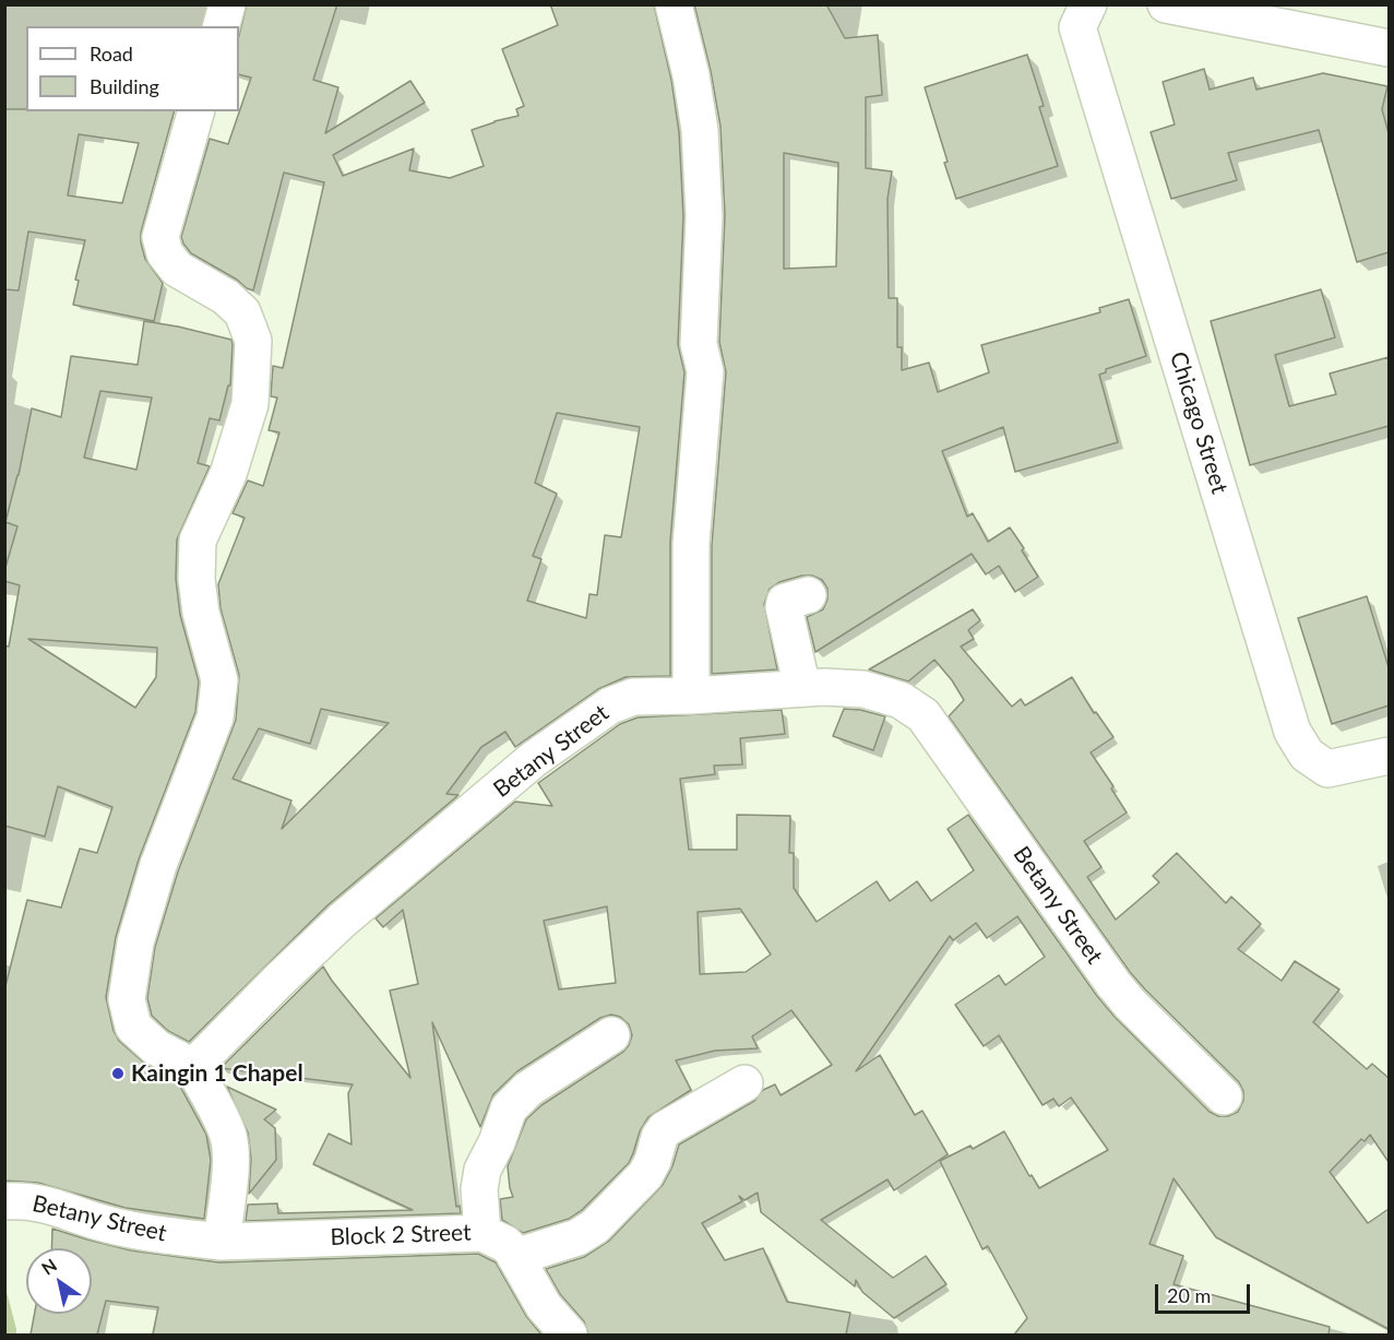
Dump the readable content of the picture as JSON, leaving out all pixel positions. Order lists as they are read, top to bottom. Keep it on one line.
{"streets":{"street":["Chicago Street","Betany Street","Block 2 Street"]},"crossings":[["Betany Street","Block 2 Street"]],"places":["Kaingin 1 Chapel"],"legend":["Road","Building"],"scale_bar":"20 m","north":"top left"}
